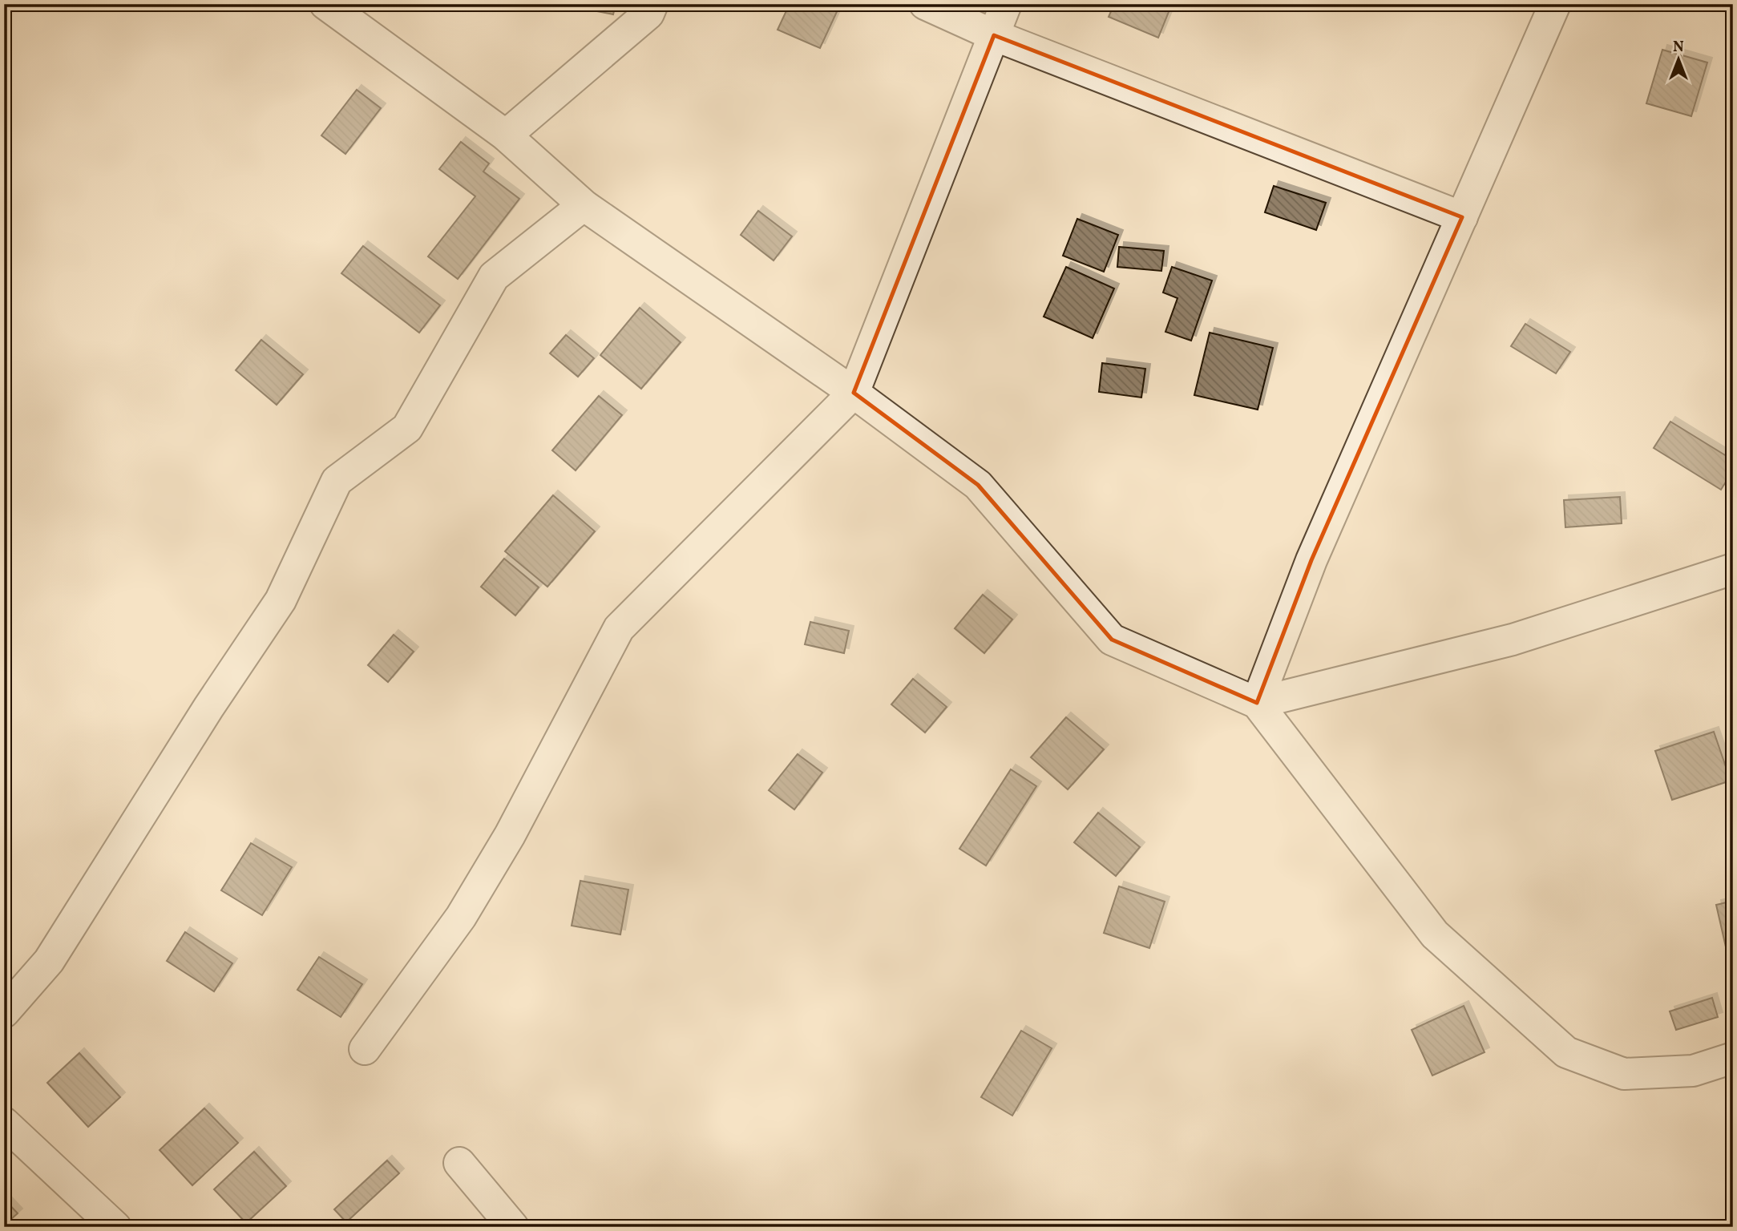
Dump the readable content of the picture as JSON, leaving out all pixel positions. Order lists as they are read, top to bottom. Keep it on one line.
{"north":"top"}
